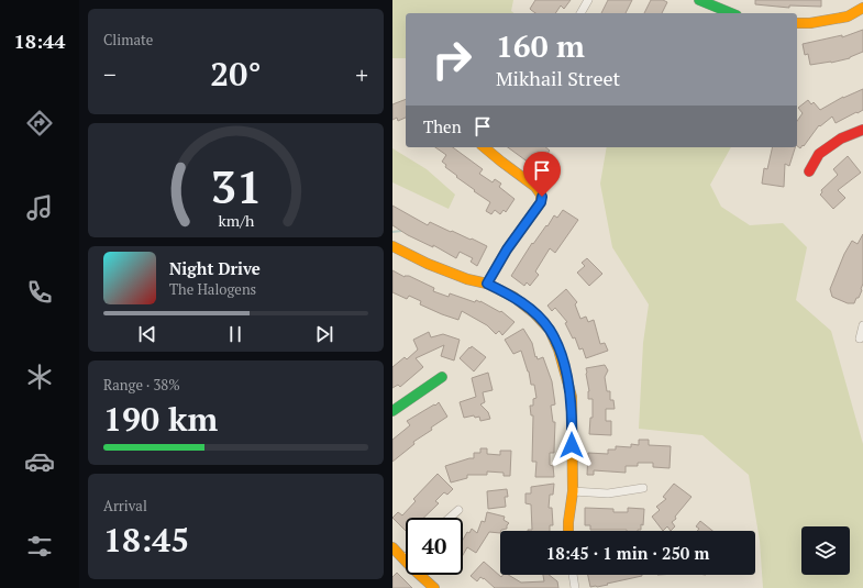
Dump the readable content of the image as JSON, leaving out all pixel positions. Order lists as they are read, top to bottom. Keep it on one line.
{"page":{"tabs":"18:44","tile":["Climate",["Range · 38%","190 km"],["Arrival","18:45"]],"turn":["160 m","Mikhail Street"],"heat":["−","20°","+"],"then":"Then","song":["Night Drive","The Halogens"],"limit":"40","trip":"18:45 · 1 min · 250 m","gauge":["31","km/h"]}}
